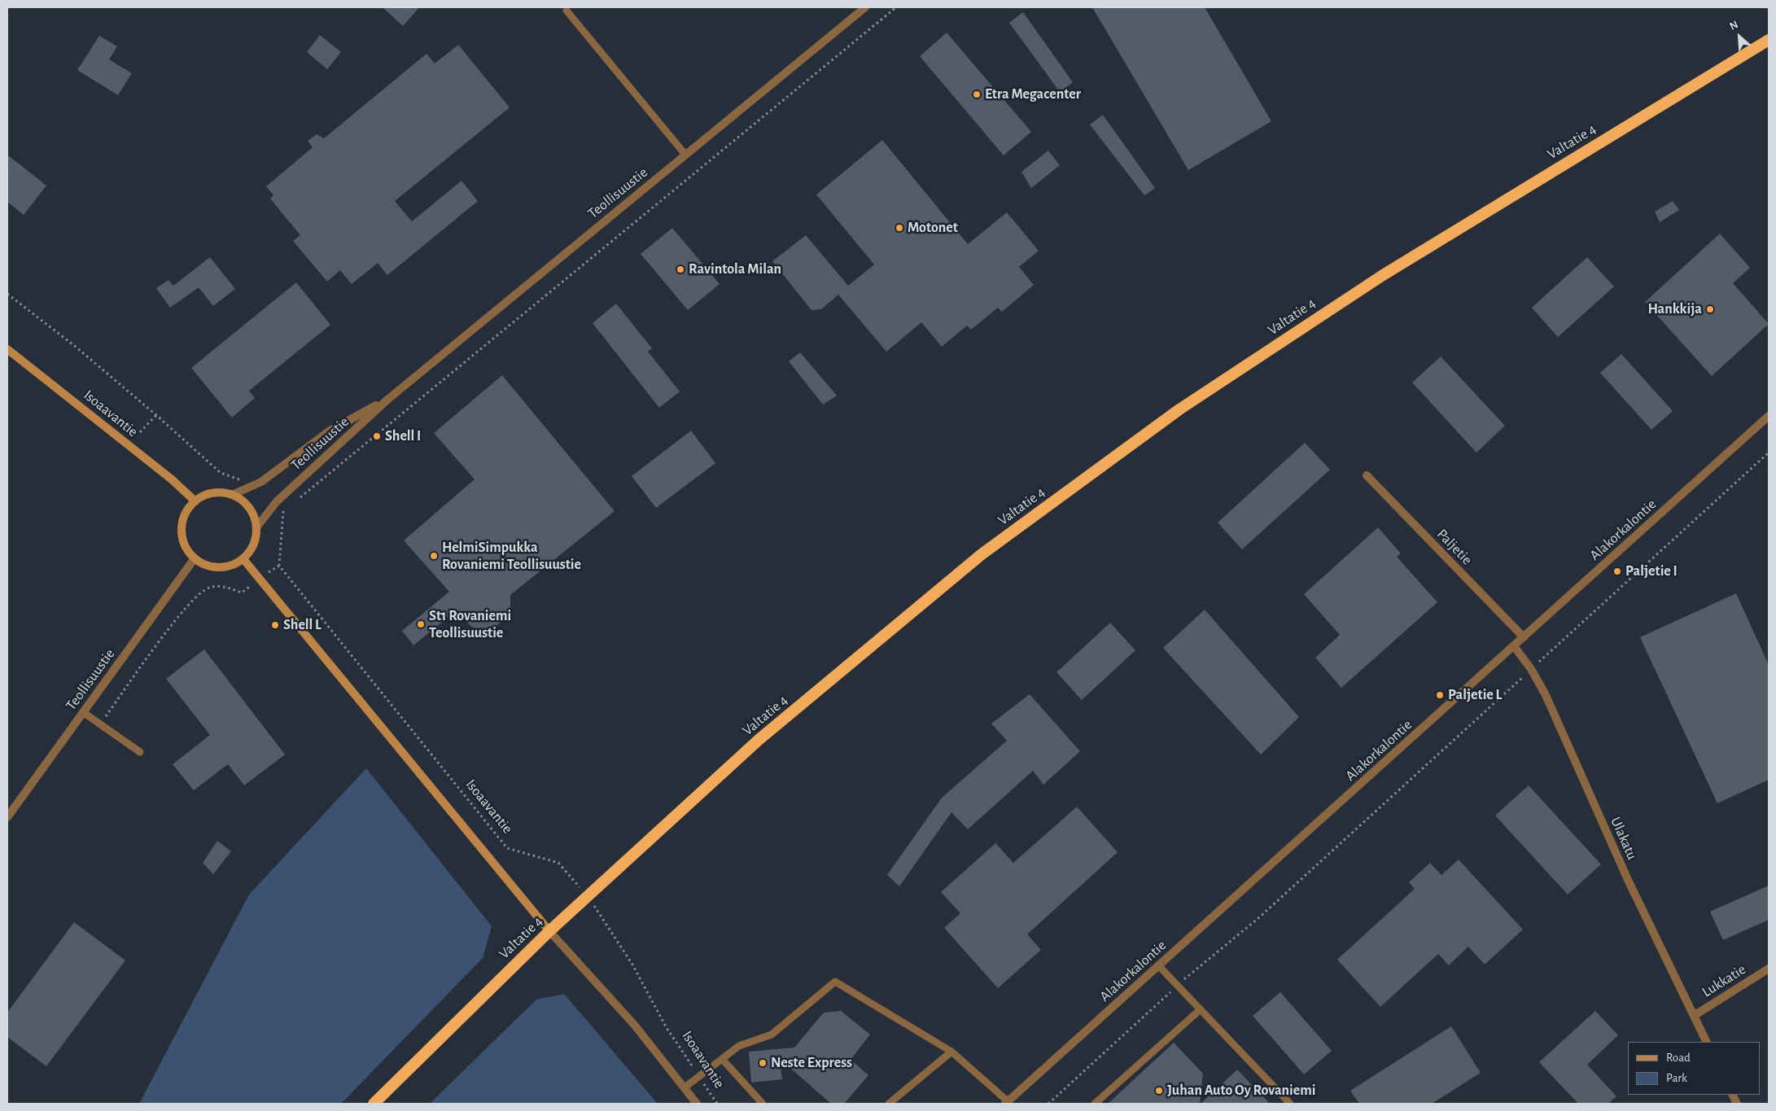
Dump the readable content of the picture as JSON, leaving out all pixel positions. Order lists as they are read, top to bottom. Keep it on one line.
{"streets":{"highway":["Valtatie 4"],"main road":["Isoaavantie"],"street":["Teollisuustie","Alakorkalontie","Paljetie","Ulakatu","Lukkatie"]},"crossings":[["Valtatie 4","Isoaavantie"],["Teollisuustie","Isoaavantie"],["Alakorkalontie","Paljetie"],["Alakorkalontie","Ulakatu"],["Ulakatu","Lukkatie"]],"places":["Etra Megacenter","Motonet","Ravintola Milan","Hankkija","Shell I","HelmiSimpukka Rovaniemi Teollisuustie","Paljetie I","St1 Rovaniemi Teollisuustie","Shell L","Paljetie L","Neste Express","Juhan Auto Oy Rovaniemi"],"legend":["Road","Park"],"north":"top left"}
